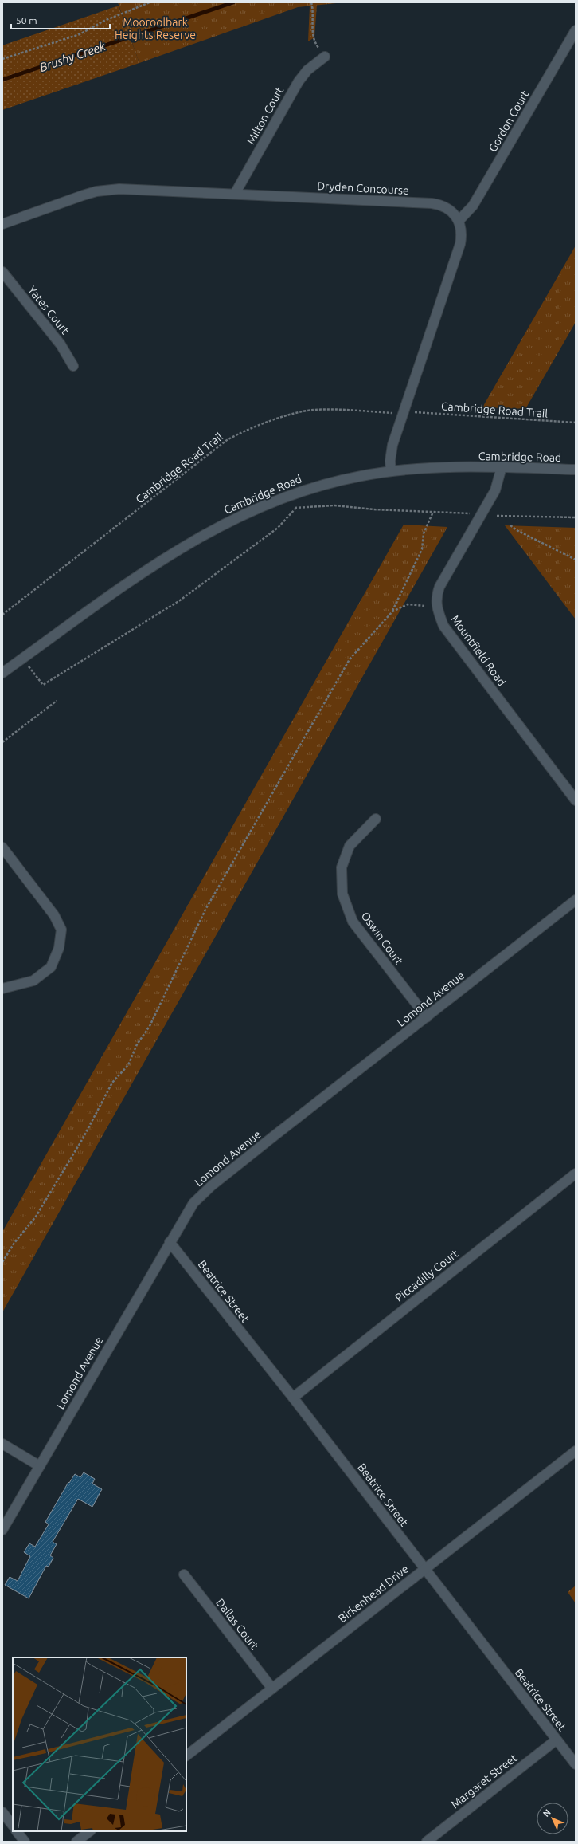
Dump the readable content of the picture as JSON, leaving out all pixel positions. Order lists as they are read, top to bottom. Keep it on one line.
{"streets":{"street":["Milton Court","Gordon Court","Dryden Concourse","Yates Court","Cambridge Road","Mountfield Road","Oswin Court","Lomond Avenue","Piccadilly Court","Beatrice Street","Birkenhead Drive","Dallas Court","Margaret Street"],"path":["Cambridge Road Trail"]},"crossings":[["Milton Court","Dryden Concourse"],["Gordon Court","Dryden Concourse"],["Cambridge Road","Mountfield Road"],["Oswin Court","Lomond Avenue"],["Lomond Avenue","Beatrice Street"],["Piccadilly Court","Beatrice Street"],["Beatrice Street","Birkenhead Drive"],["Beatrice Street","Margaret Street"],["Birkenhead Drive","Dallas Court"]],"water":["Brushy Creek"],"parks":["Mooroolbark Heights Reserve"],"scale_bar":"50 m","north":"top left"}
